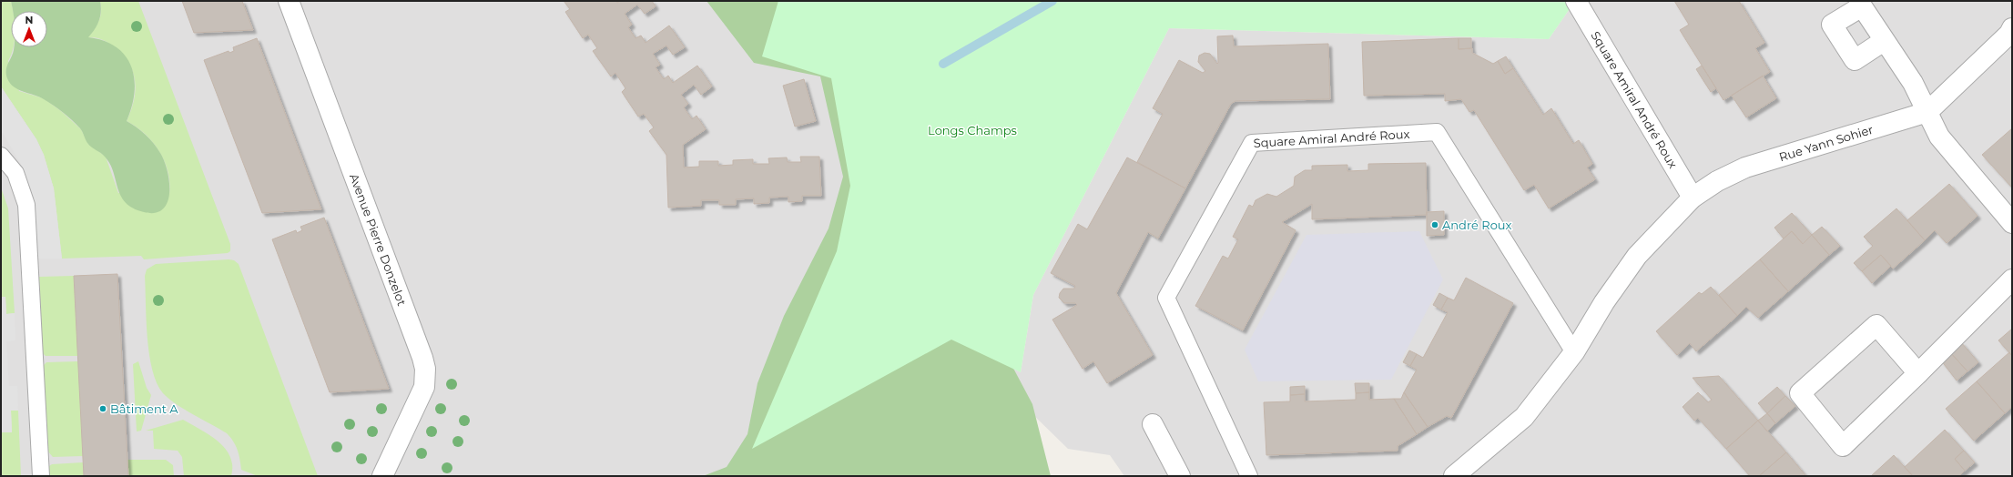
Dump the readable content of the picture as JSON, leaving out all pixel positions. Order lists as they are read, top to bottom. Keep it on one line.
{"streets":{"street":["Square Amiral André Roux","Rue Yann Sohier","Avenue Pierre Donzelot"]},"crossings":[["Square Amiral André Roux","Rue Yann Sohier"]],"parks":["Longs Champs"],"places":["André Roux","Bâtiment A"],"north":"top"}
